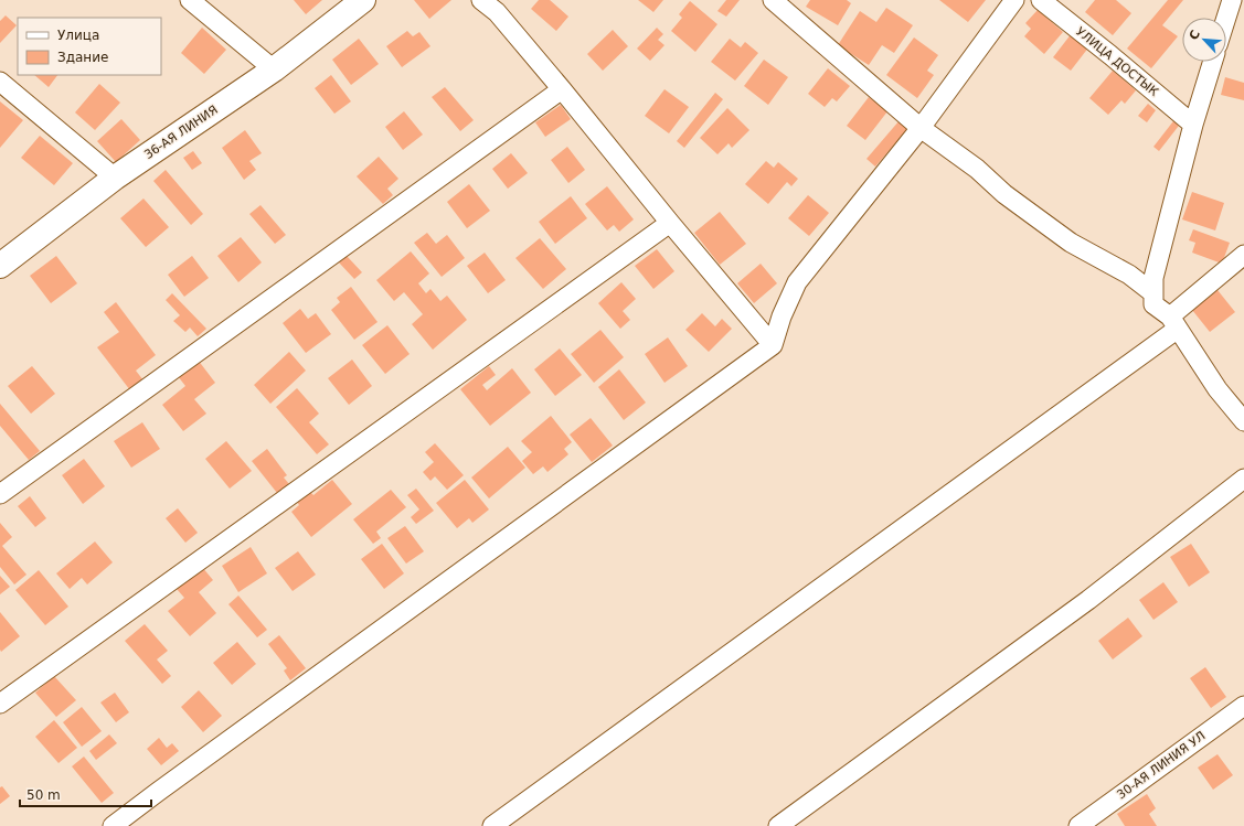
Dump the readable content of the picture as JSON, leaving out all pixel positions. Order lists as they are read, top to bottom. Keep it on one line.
{"streets":{"street":["УЛИЦА ДОСТЫК","36-АЯ ЛИНИЯ","30-АЯ ЛИНИЯ УЛ"]},"legend":["Улица","Здание"],"scale_bar":"50 m","north":"top left"}
